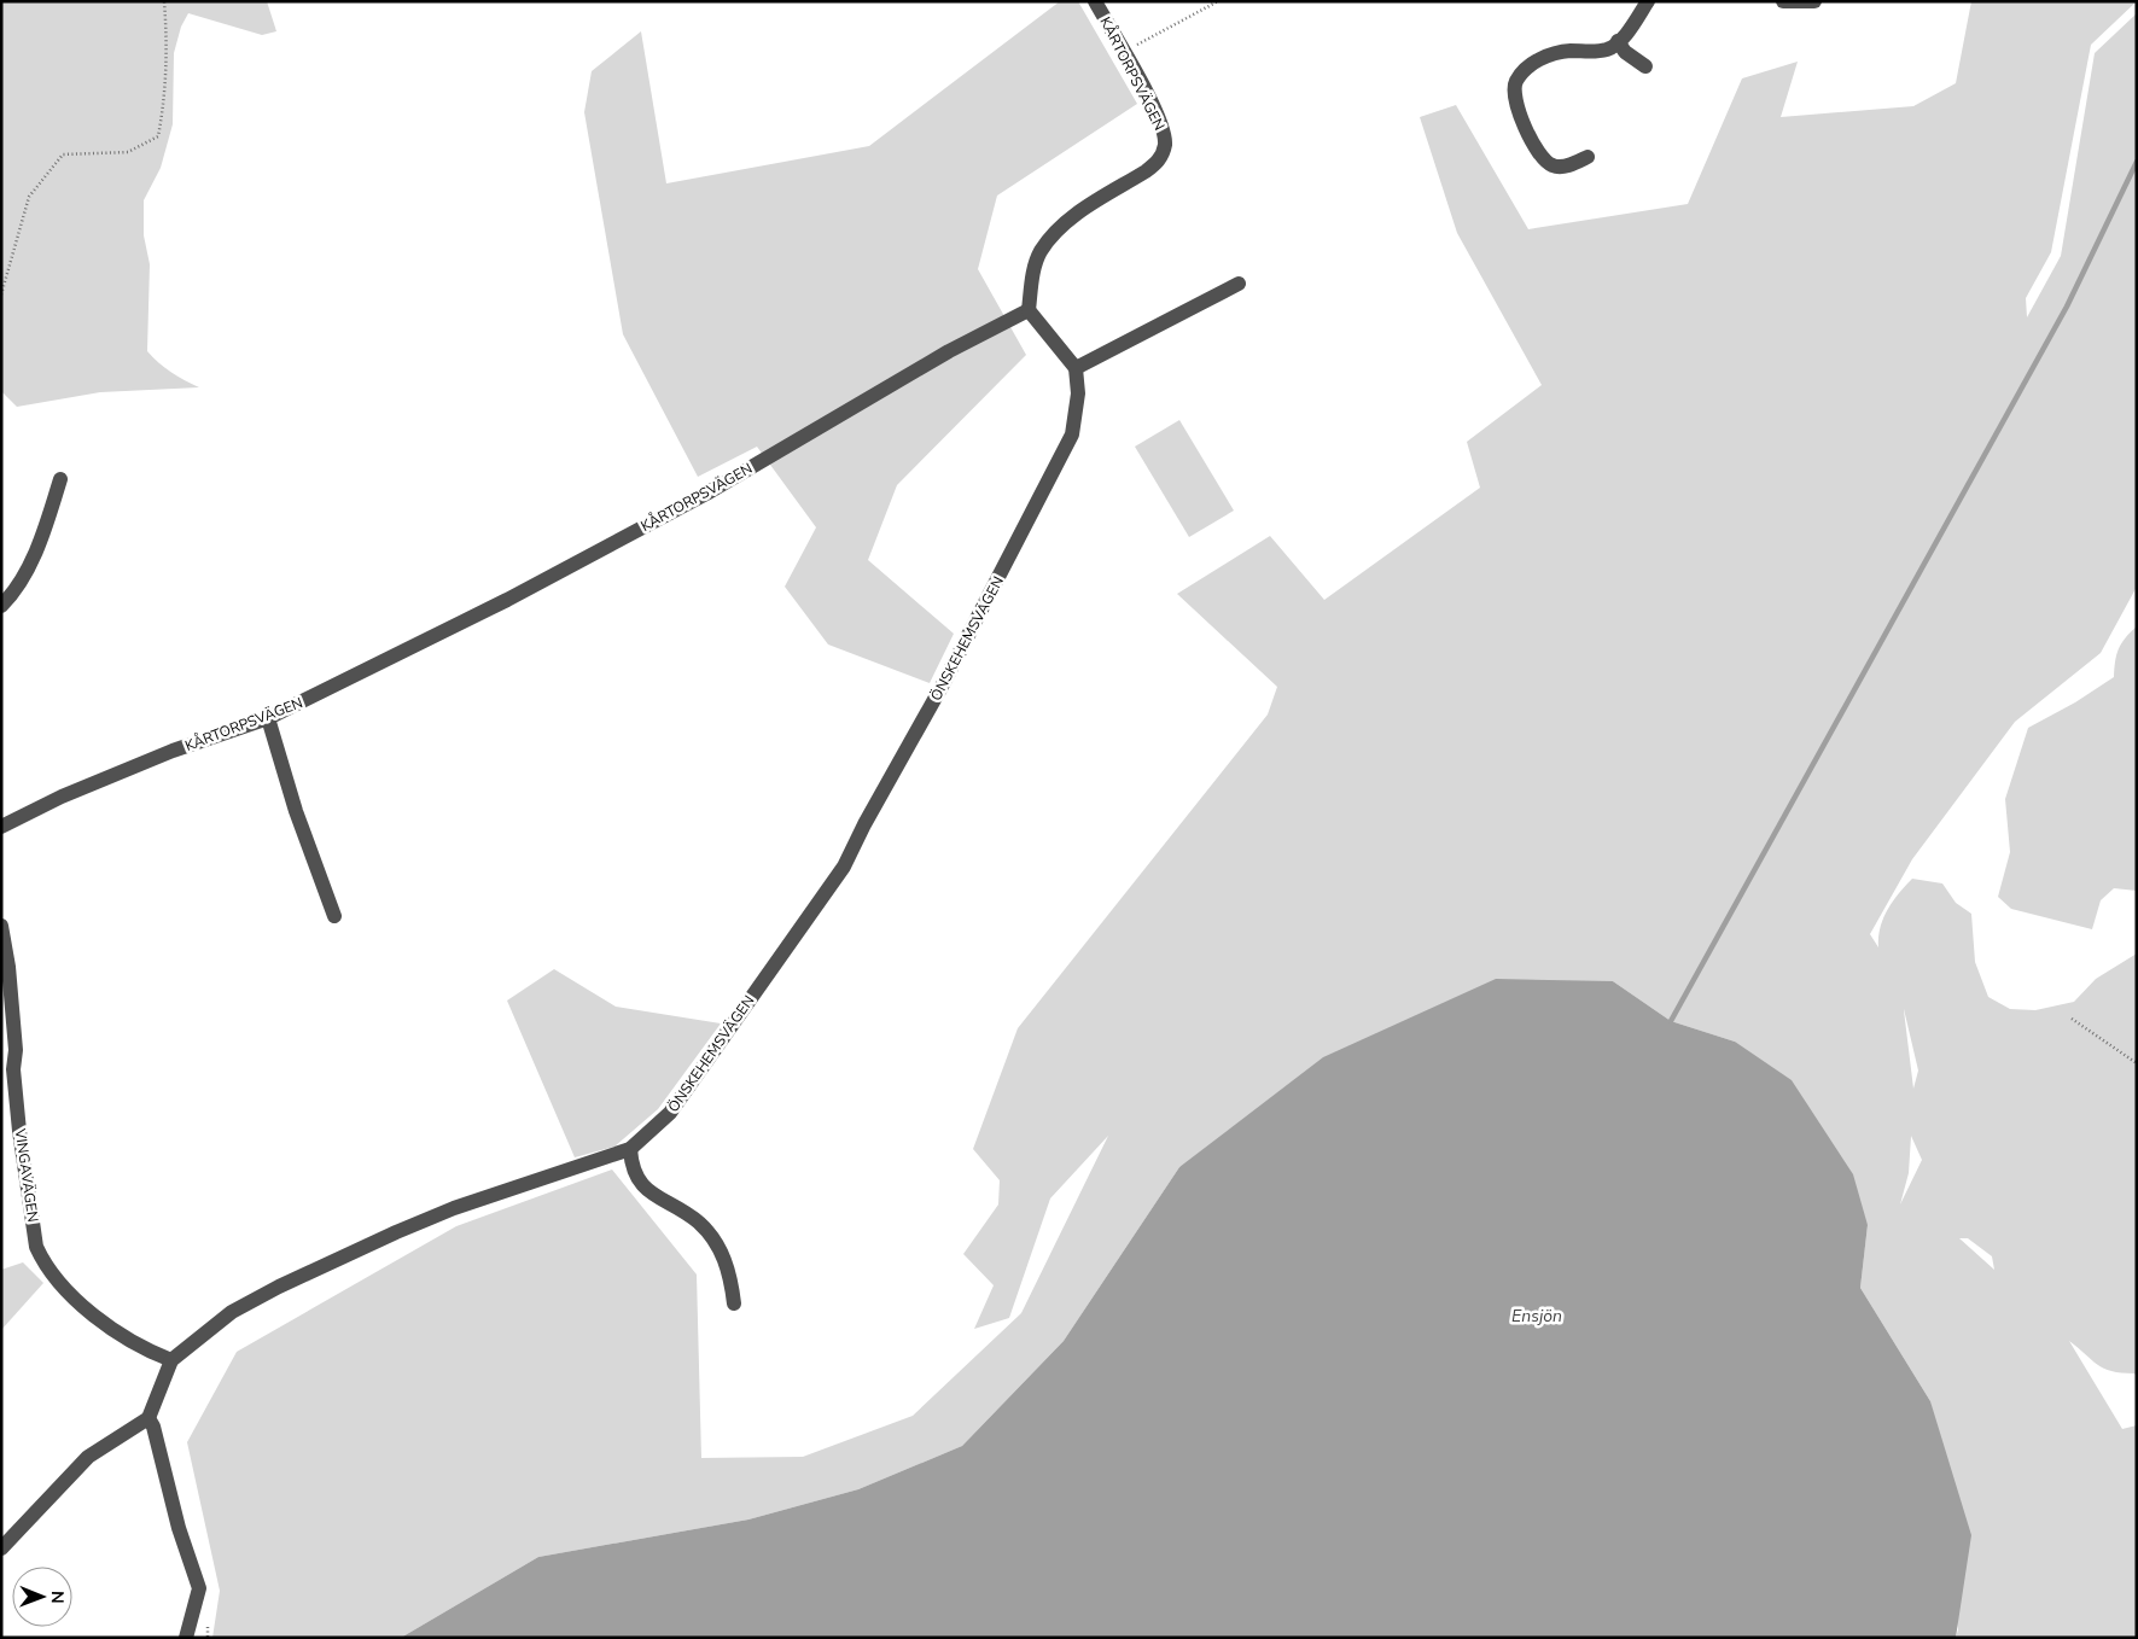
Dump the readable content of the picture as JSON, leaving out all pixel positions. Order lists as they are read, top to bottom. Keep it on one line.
{"streets":{"street":["KÅRTORPSVÄGEN","ÖNSKEHEMSVÄGEN","VINGAVÄGEN"]},"crossings":[["ÖNSKEHEMSVÄGEN","VINGAVÄGEN"]],"water":["Ensjön"],"north":"right"}
